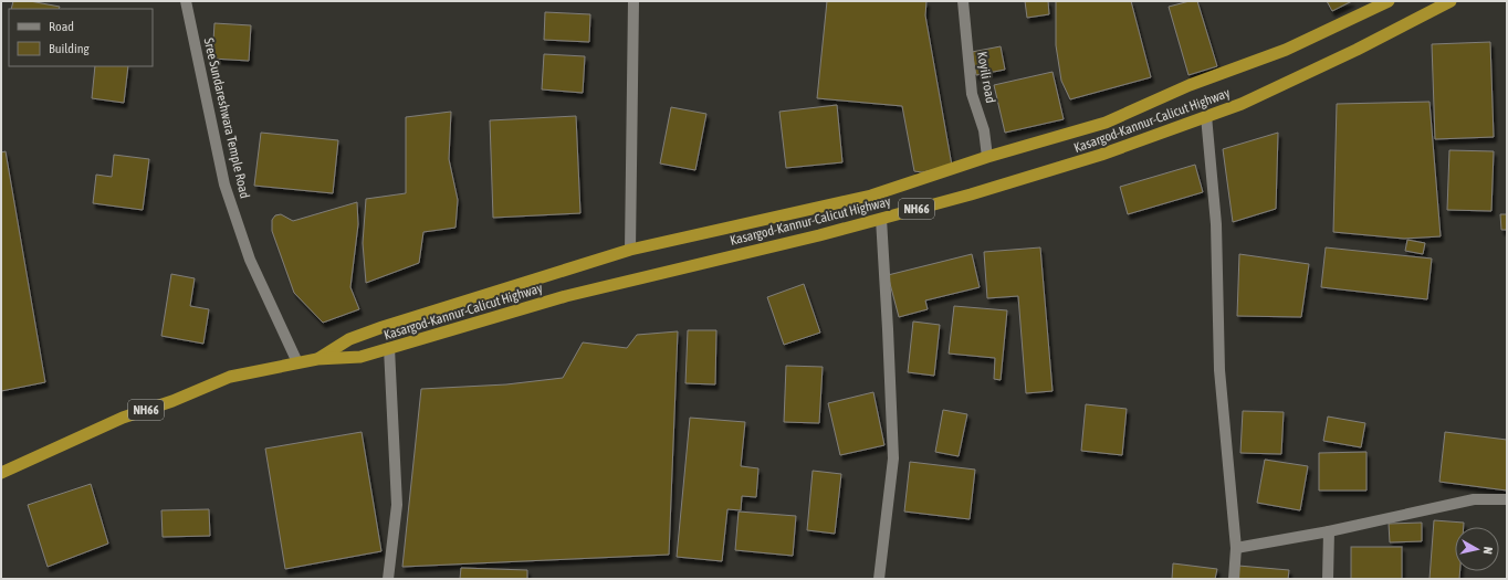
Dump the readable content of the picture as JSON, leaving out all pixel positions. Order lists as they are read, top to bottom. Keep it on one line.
{"streets":{"highway":["Kasargod-Kannur-Calicut Highway","NH66"],"street":["Koyili road","Sree Sundareshwara Temple Road"]},"crossings":[["Koyili road","Kasargod-Kannur-Calicut Highway"],["Sree Sundareshwara Temple Road","Kasargod-Kannur-Calicut Highway"],["Sree Sundareshwara Temple Road","NH66"],["Kasargod-Kannur-Calicut Highway","NH66"]],"legend":["Road","Building"],"north":"right"}
